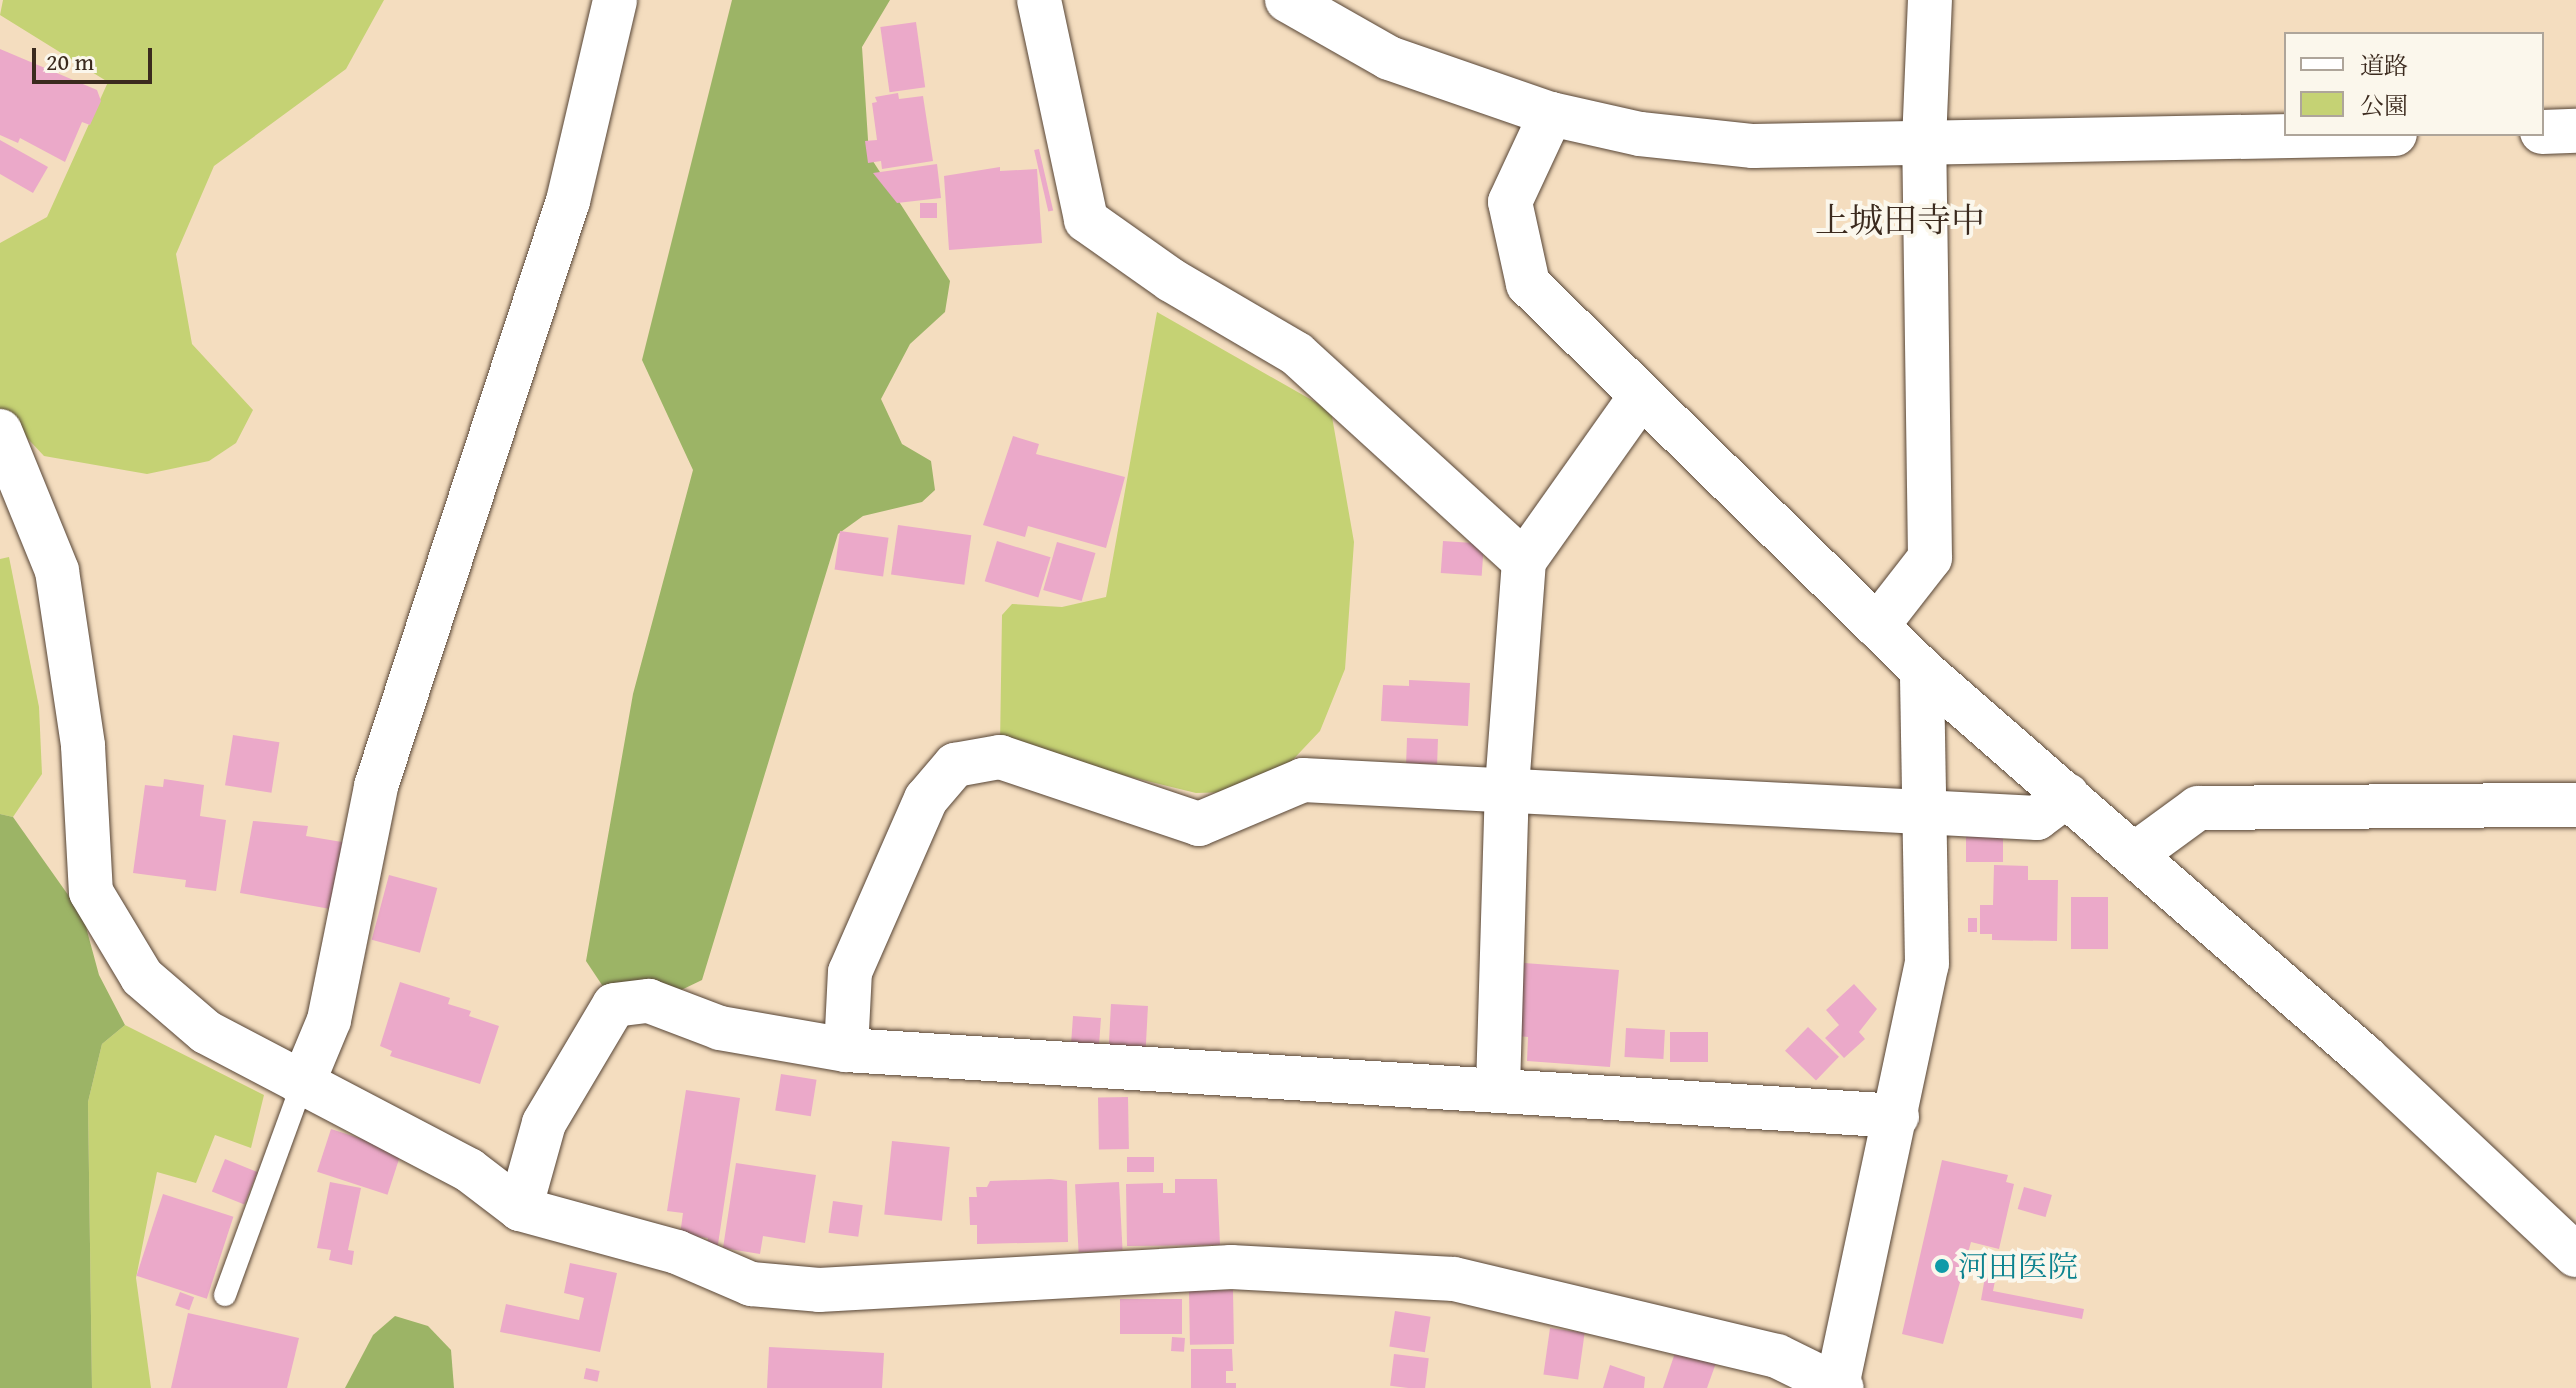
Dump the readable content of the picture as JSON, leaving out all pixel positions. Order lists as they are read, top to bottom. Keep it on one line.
{"districts":["上城田寺中"],"places":["河田医院"],"legend":["道路","公園"],"scale_bar":"20 m"}
